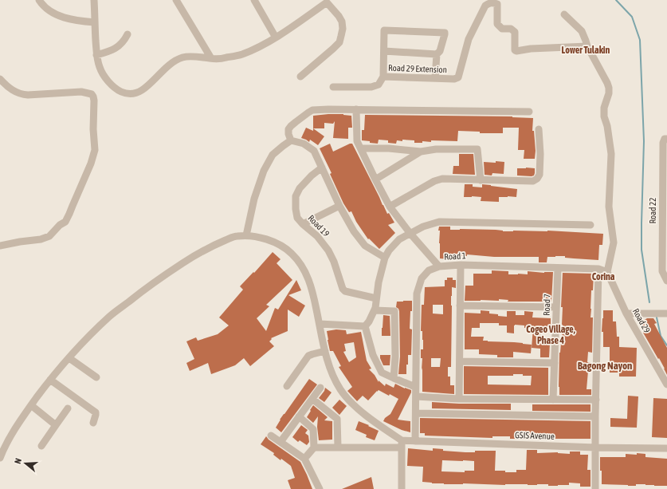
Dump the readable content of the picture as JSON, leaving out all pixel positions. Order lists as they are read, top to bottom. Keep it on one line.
{"streets":{"street":["Road 29 Extension","Road 22","Road 19","Road 1","Road 7","Road 29","GSIS Avenue"]},"crossings":[["Road 1","Road 7"],["Road 1","GSIS Avenue"]],"districts":["Lower Tulakin","Corina","Cogeo Village, Phase 4","Bagong Nayon"],"north":"left"}
